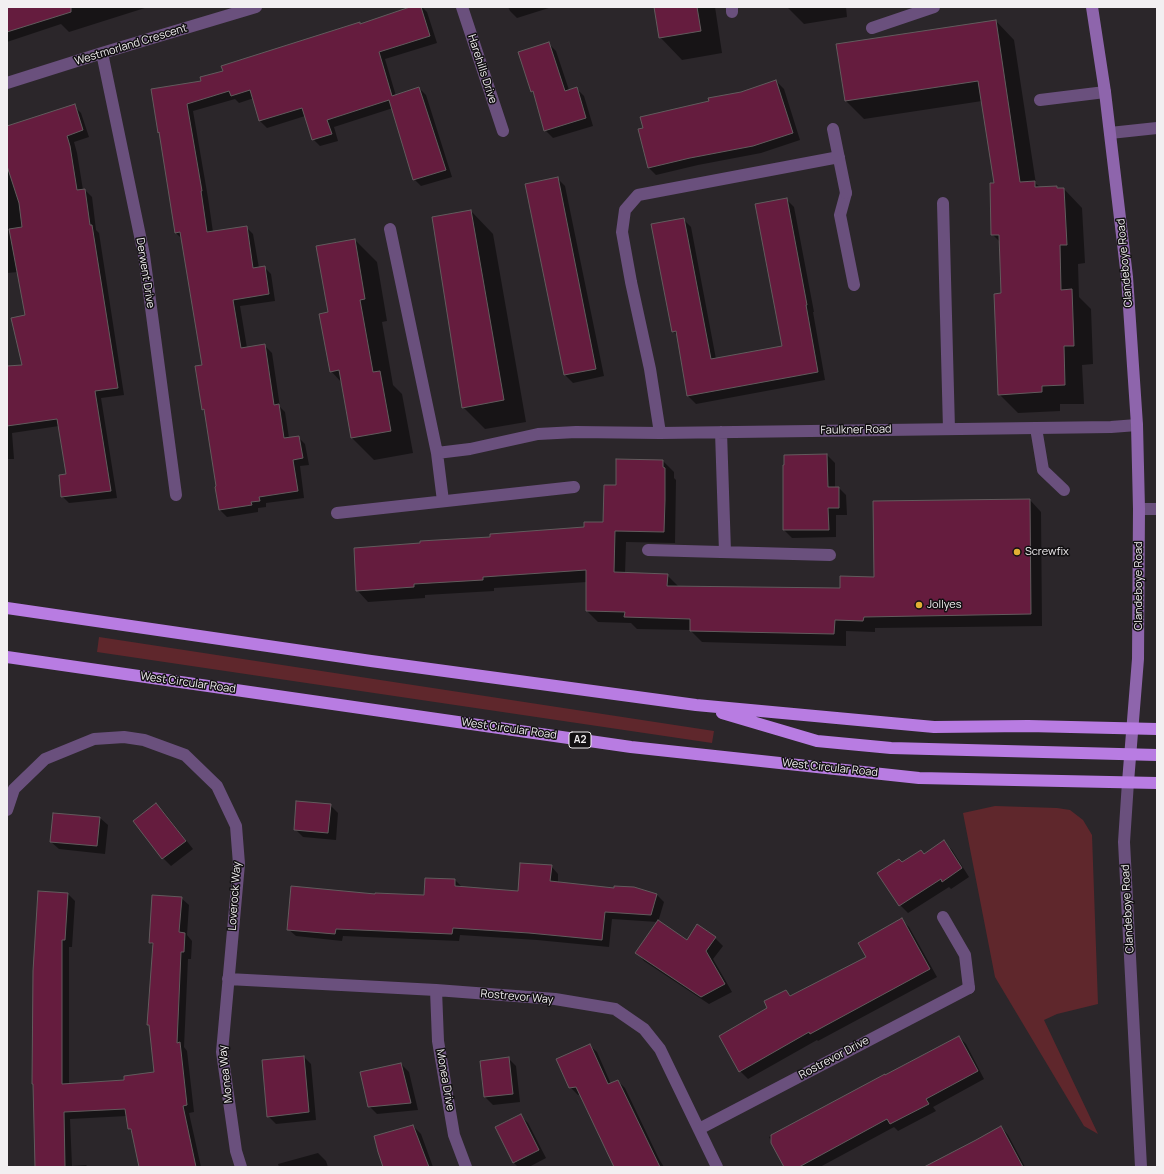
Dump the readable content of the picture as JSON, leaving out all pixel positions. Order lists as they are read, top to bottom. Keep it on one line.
{"streets":{"highway":["West Circular Road","A2"],"main road":["Clandeboye Road"],"street":["Westmorland Crescent","Harehills Drive","Derwent Drive","Faulkner Road","Loverock Way","Rostrevor Way","Rostrevor Drive","Monea Way","Monea Drive"]},"crossings":[["Westmorland Crescent","Derwent Drive"],["Clandeboye Road","Faulkner Road"],["Clandeboye Road","West Circular Road"],["Loverock Way","Rostrevor Way"],["Loverock Way","Monea Way"],["Rostrevor Way","Rostrevor Drive"],["Rostrevor Way","Monea Way"],["Rostrevor Way","Monea Drive"]],"places":["Screwfix","Jollyes"]}
